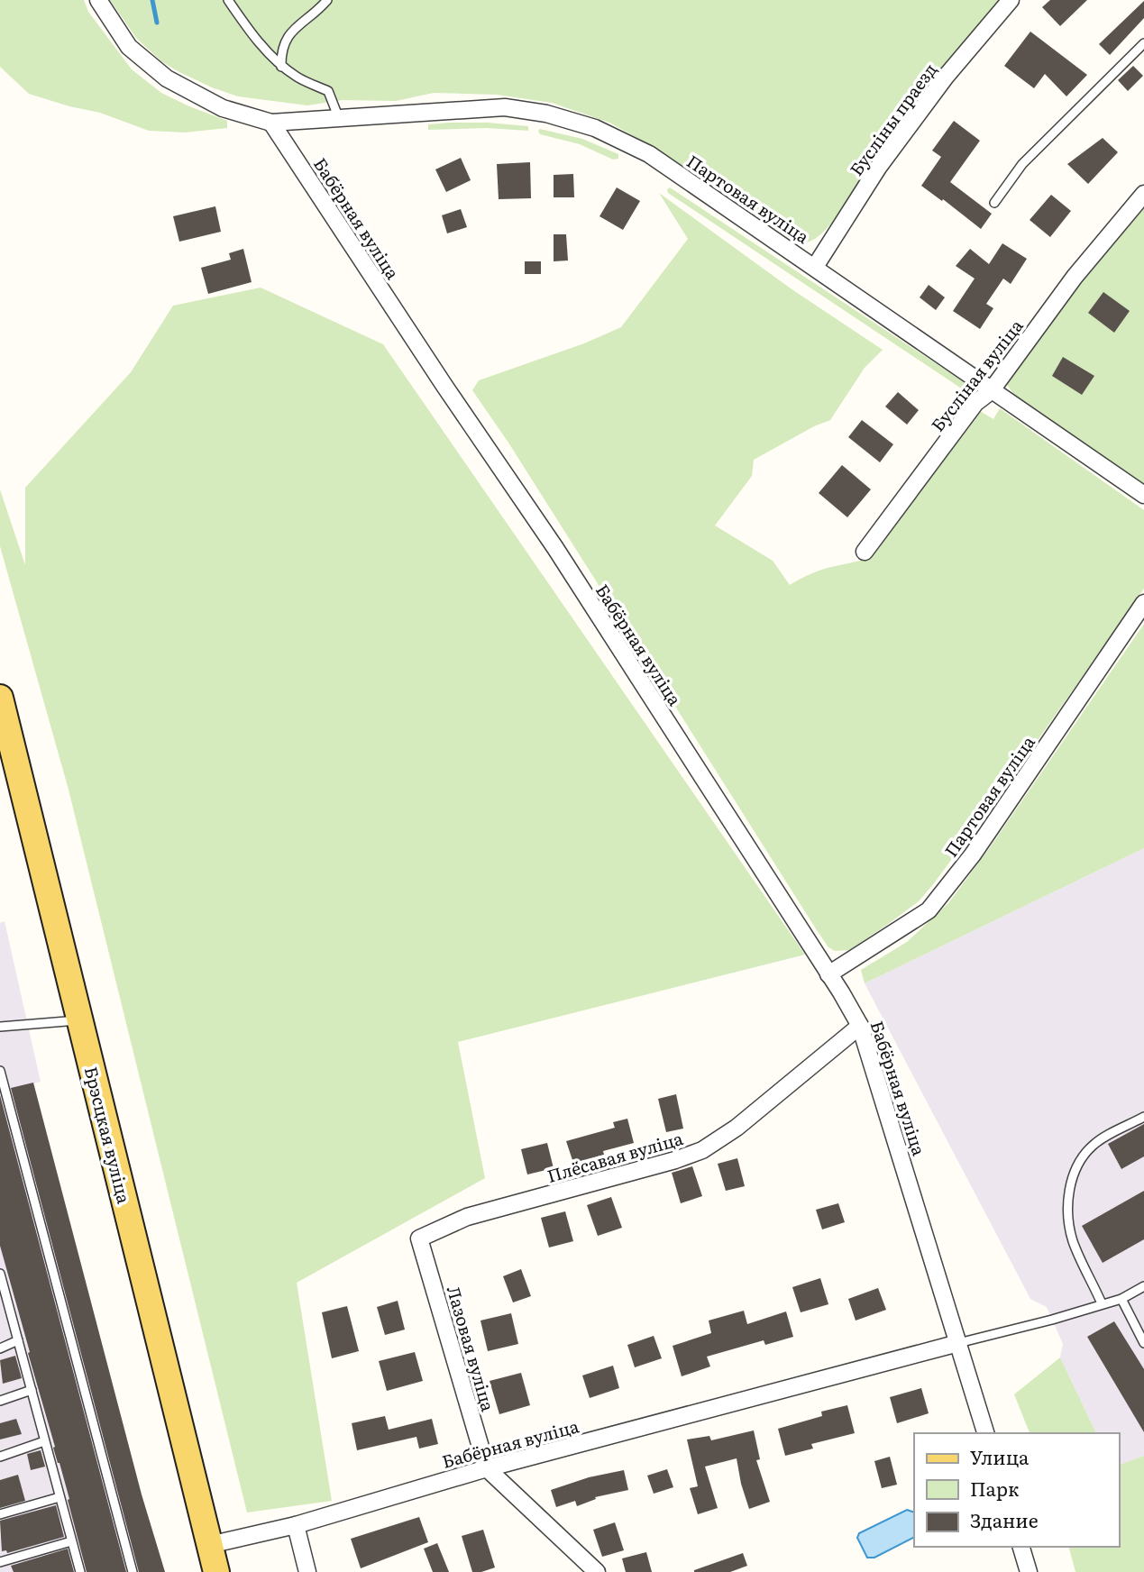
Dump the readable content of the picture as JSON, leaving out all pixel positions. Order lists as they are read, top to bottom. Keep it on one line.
{"streets":{"main road":["Брэсцкая вуліца"],"street":["Бусліны праезд","Партовая вуліца","Бабёрная вуліца","Бусліная вуліца","Плёсавая вуліца","Лазовая вуліца"]},"crossings":[["Бусліны праезд","Партовая вуліца"],["Партовая вуліца","Бабёрная вуліца"],["Партовая вуліца","Бусліная вуліца"],["Бабёрная вуліца","Брэсцкая вуліца"],["Бабёрная вуліца","Плёсавая вуліца"],["Бабёрная вуліца","Лазовая вуліца"],["Плёсавая вуліца","Лазовая вуліца"]],"legend":["Улица","Парк","Здание"]}
